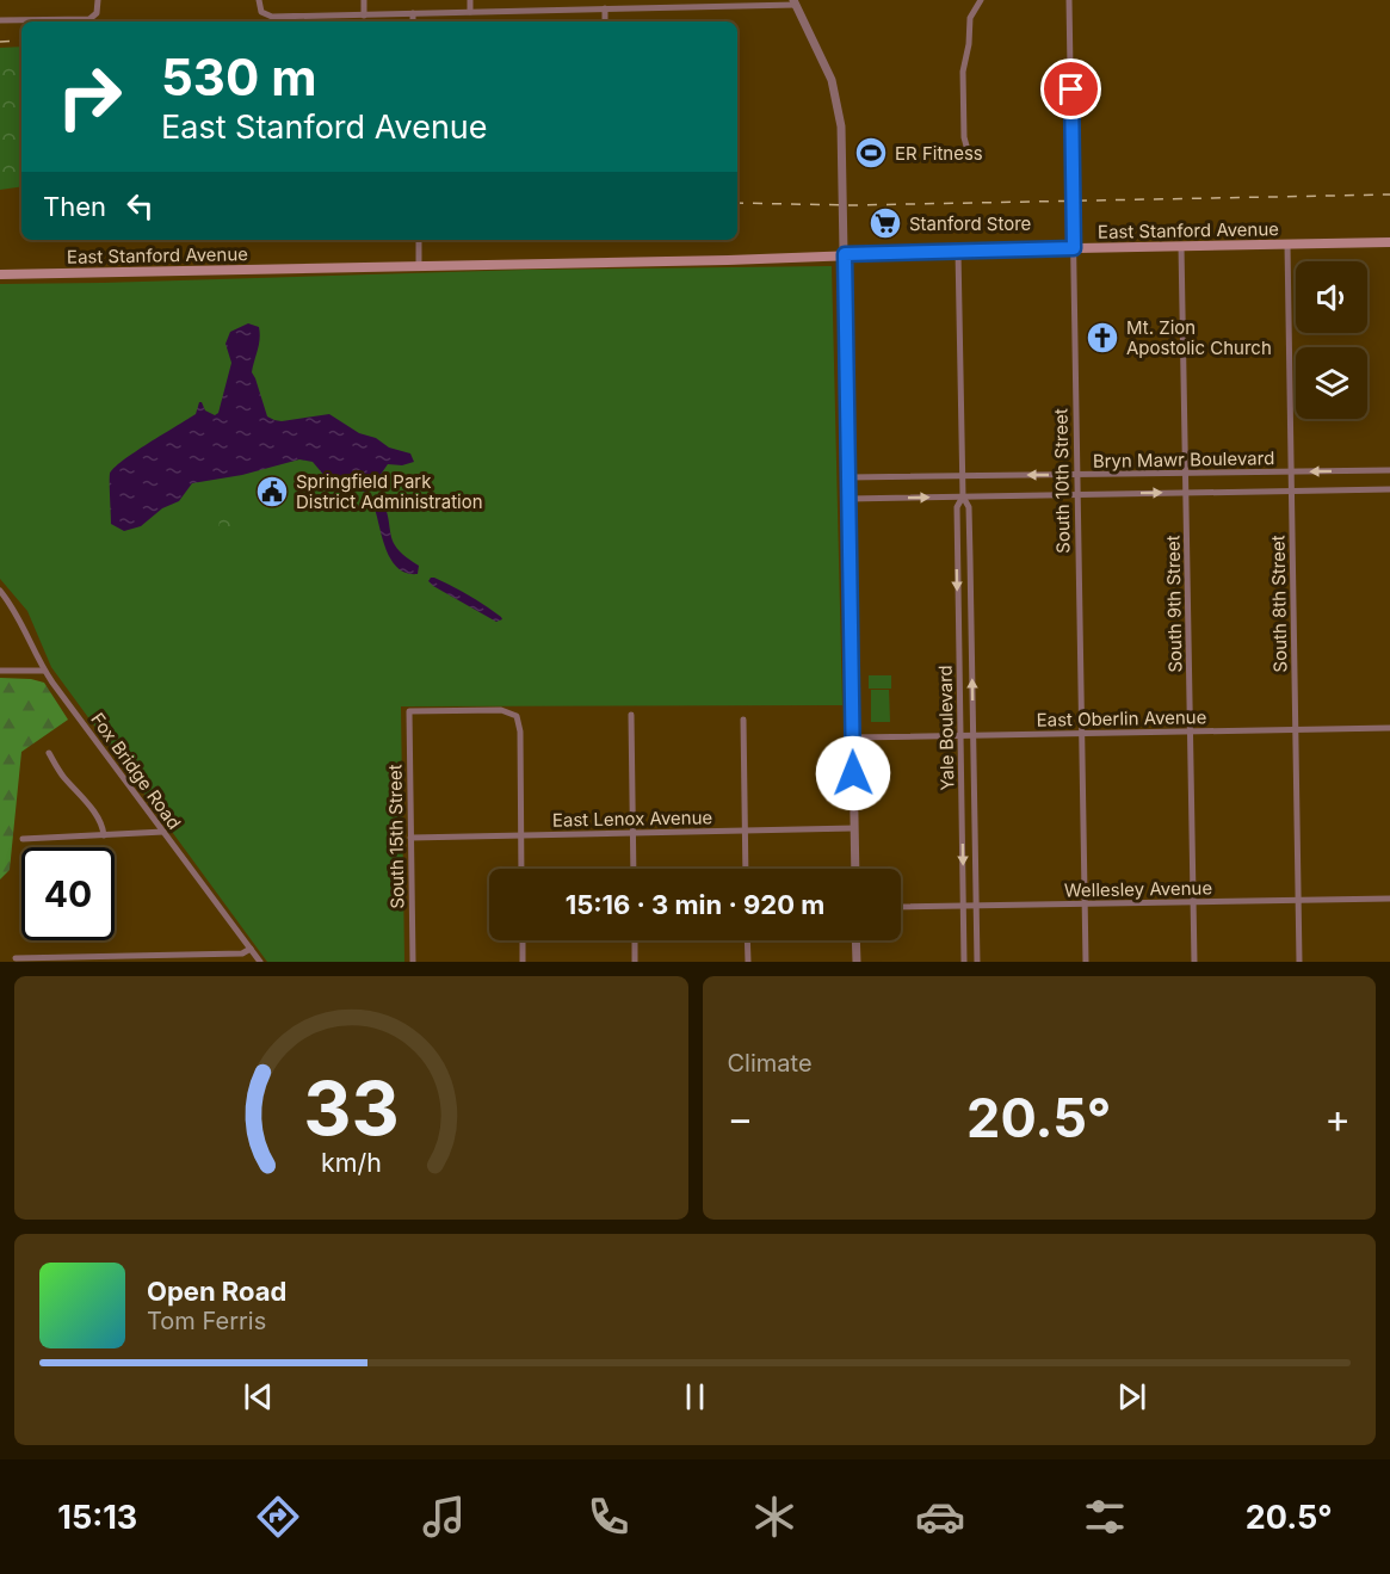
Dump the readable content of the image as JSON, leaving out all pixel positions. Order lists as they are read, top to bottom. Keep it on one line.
{"streets":{"main road":["East Stanford Avenue"],"street":["Bryn Mawr Boulevard","South 10th Street","South 9th Street","South 8th Street","East Oberlin Avenue","Yale Boulevard","Fox Bridge Road","East Lenox Avenue","South 15th Street","Wellesley Avenue"]},"crossings":[["East Stanford Avenue","South 10th Street"],["East Stanford Avenue","South 9th Street"],["East Stanford Avenue","South 8th Street"],["East Stanford Avenue","Yale Boulevard"],["Bryn Mawr Boulevard","South 10th Street"],["Bryn Mawr Boulevard","South 9th Street"],["Bryn Mawr Boulevard","South 8th Street"],["Bryn Mawr Boulevard","Yale Boulevard"],["South 10th Street","East Oberlin Avenue"],["South 10th Street","Wellesley Avenue"],["South 9th Street","East Oberlin Avenue"],["South 9th Street","Wellesley Avenue"],["South 8th Street","East Oberlin Avenue"],["South 8th Street","Wellesley Avenue"],["East Oberlin Avenue","Yale Boulevard"],["Yale Boulevard","Wellesley Avenue"],["East Lenox Avenue","South 15th Street"]],"places":{"sports":["ER Fitness"],"supermarket":["Stanford Store"],"church":["Mt. Zion Apostolic Church"],"public building":["Springfield Park District Administration"]},"page":{"turn":["530 m","East Stanford Avenue"],"then":"Then","limit":"40","trip":"15:16 · 3 min · 920 m","tile":"Climate","heat":["−","20.5°","+"],"song":["Open Road","Tom Ferris"],"tabs":["15:13","20.5°"],"gauge":["33","km/h"]}}
